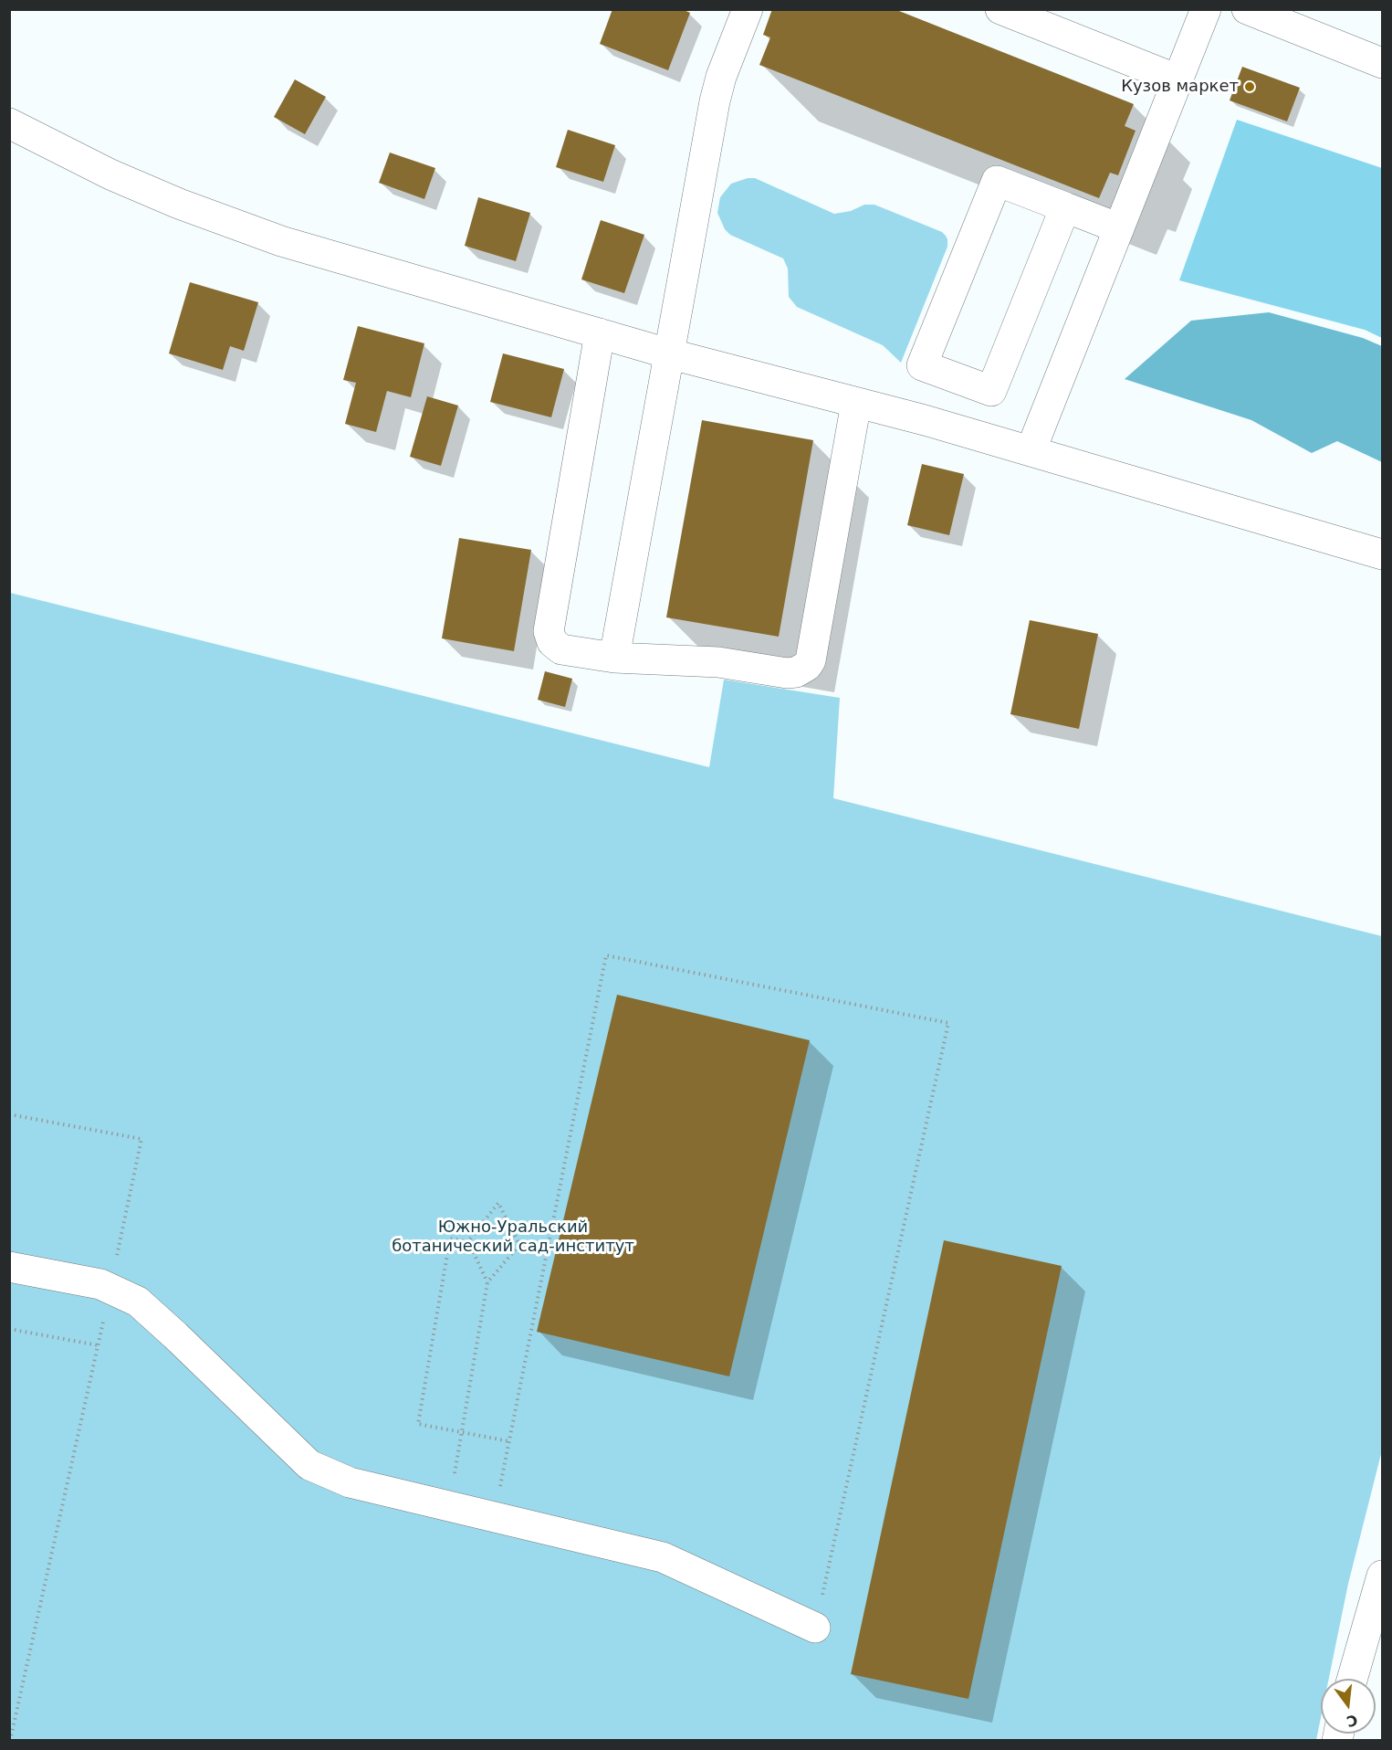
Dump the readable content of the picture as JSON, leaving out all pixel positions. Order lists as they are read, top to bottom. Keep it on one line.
{"parks":["Южно-Уральский ботанический сад-институт"],"places":["Кузов маркет"],"north":"bottom"}
